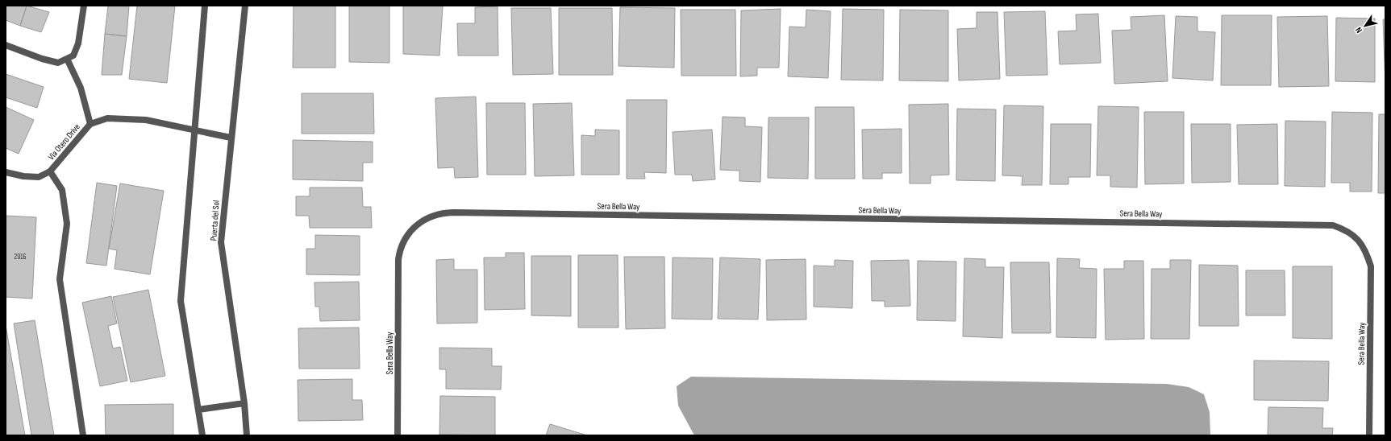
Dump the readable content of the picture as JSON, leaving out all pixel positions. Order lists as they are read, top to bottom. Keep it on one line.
{"streets":{"street":["Via Otero Drive","Sera Bella Way","Puerta del Sol"]},"crossings":[["Via Otero Drive","Puerta del Sol"]],"house_numbers":["2916"],"north":"bottom left"}
